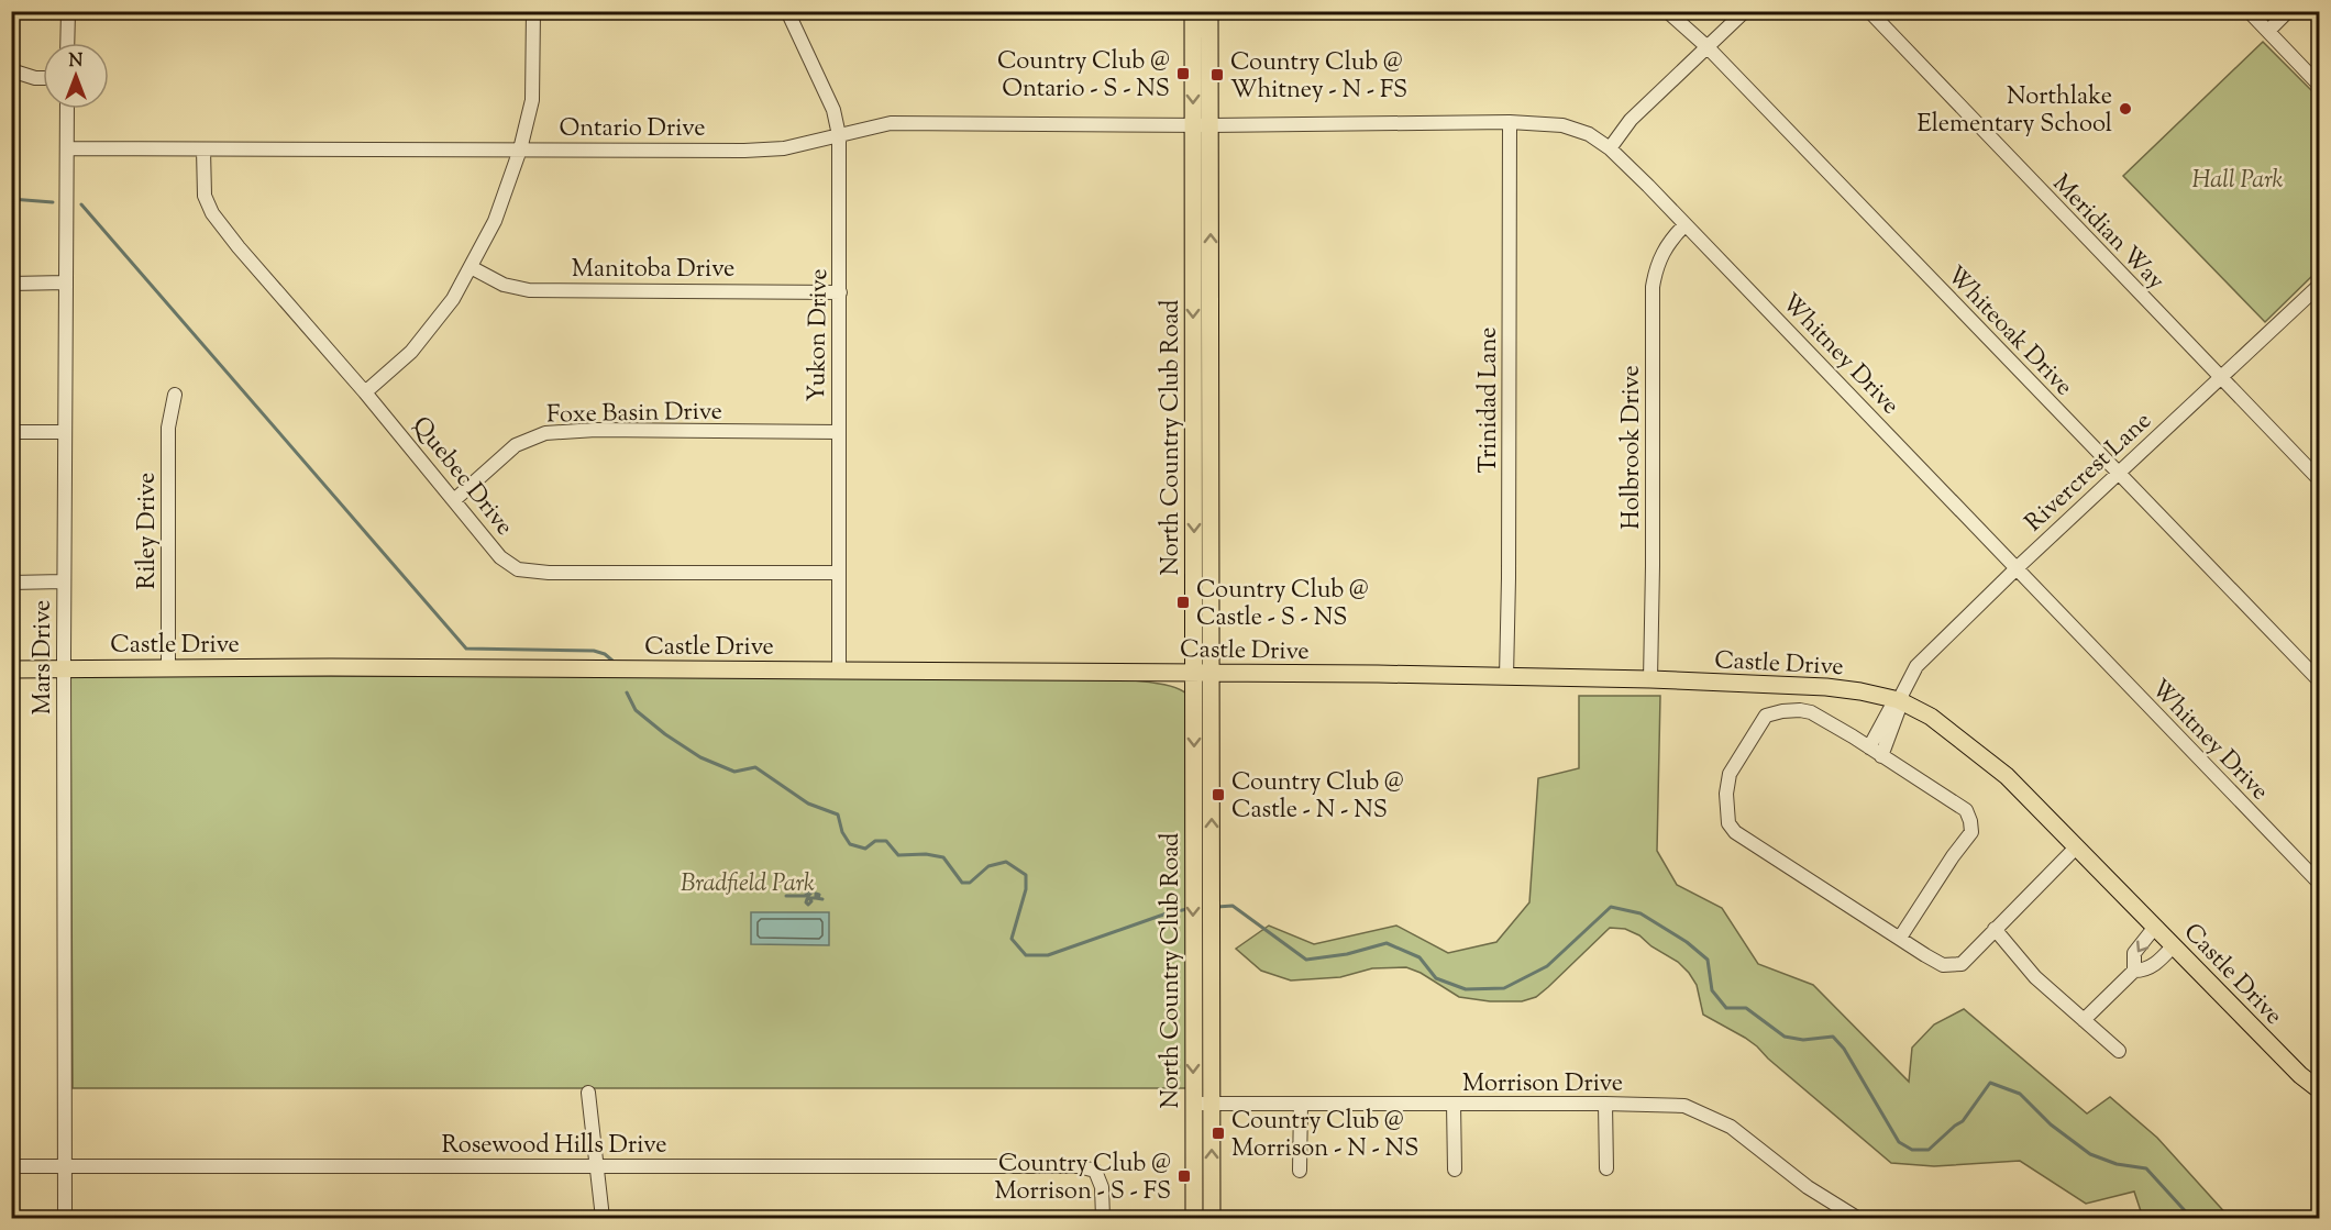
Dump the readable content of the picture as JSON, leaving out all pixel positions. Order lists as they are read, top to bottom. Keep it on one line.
{"streets":{"main road":["North Country Club Road","Castle Drive"],"street":["Ontario Drive","Meridian Way","Manitoba Drive","Whiteoak Drive","Yukon Drive","Whitney Drive","Trinidad Lane","Foxe Basin Drive","Holbrook Drive","Rivercrest Lane","Quebec Drive","Riley Drive","Mars Drive","Morrison Drive","Rosewood Hills Drive"]},"crossings":[["Ontario Drive","Yukon Drive"],["Ontario Drive","Whitney Drive"],["Ontario Drive","North Country Club Road"],["Ontario Drive","Quebec Drive"],["Ontario Drive","Mars Drive"],["Meridian Way","Rivercrest Lane"],["Manitoba Drive","Yukon Drive"],["Whiteoak Drive","Rivercrest Lane"],["Yukon Drive","Foxe Basin Drive"],["Yukon Drive","Quebec Drive"],["Yukon Drive","Castle Drive"],["Whitney Drive","Trinidad Lane"],["Whitney Drive","North Country Club Road"],["Whitney Drive","Holbrook Drive"],["Whitney Drive","Rivercrest Lane"],["Trinidad Lane","Castle Drive"],["Foxe Basin Drive","Quebec Drive"],["North Country Club Road","Castle Drive"],["North Country Club Road","Morrison Drive"],["Holbrook Drive","Castle Drive"],["Rivercrest Lane","Castle Drive"],["Riley Drive","Castle Drive"],["Castle Drive","Mars Drive"],["Mars Drive","Rosewood Hills Drive"]],"parks":["Hall Park","Bradfield Park"],"places":{"transit":["Country Club @ Ontario - S - NS","Country Club @ Whitney - N - FS","Country Club @ Castle - S - NS","Country Club @ Castle - N - NS","Country Club @ Morrison - N - NS","Country Club @ Morrison - S - FS"],"other":["Northlake Elementary School"]},"north":"top"}
